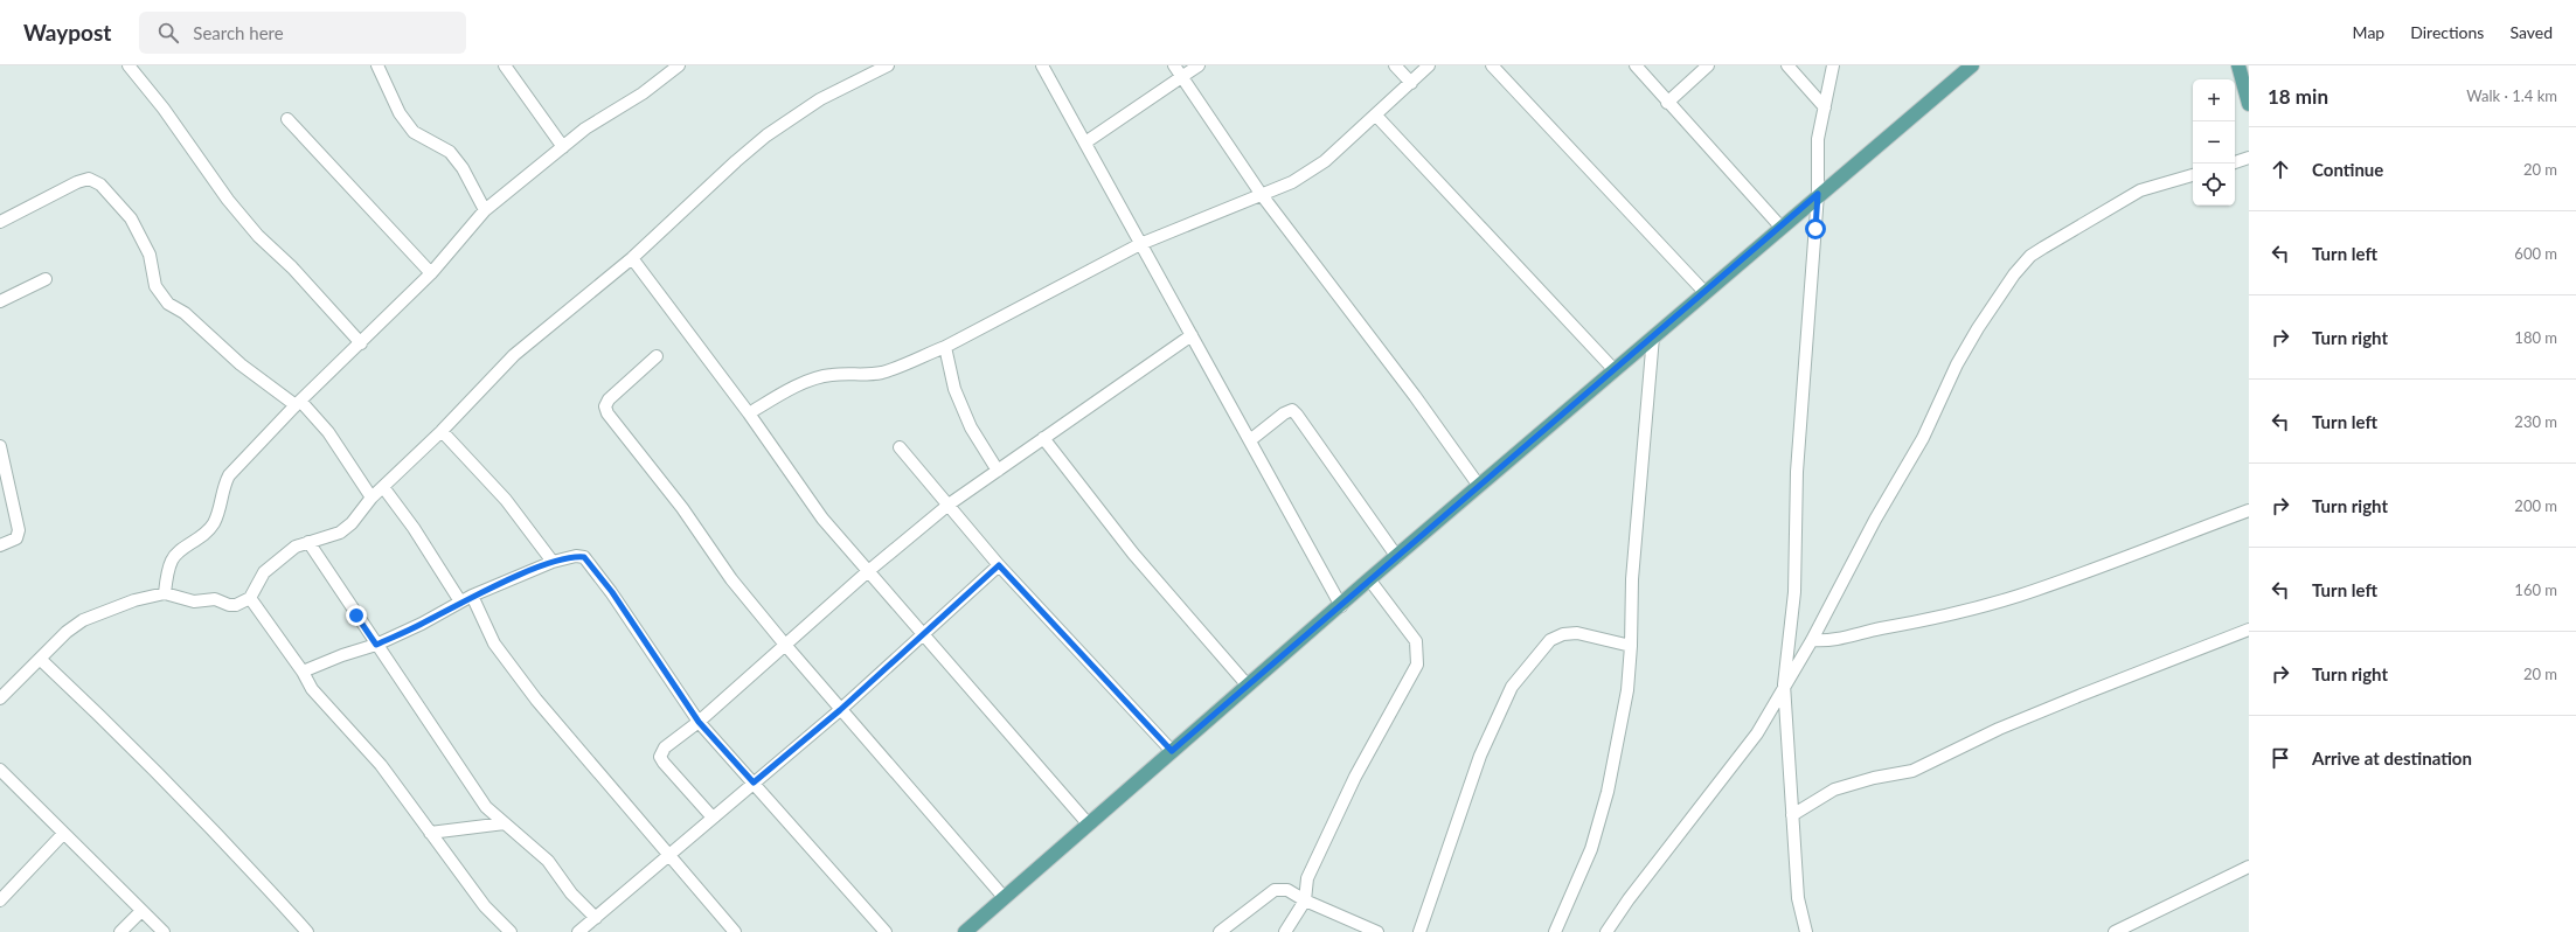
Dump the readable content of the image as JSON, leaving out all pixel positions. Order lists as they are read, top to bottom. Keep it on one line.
{"page":{"header":"Waypost","search":"Search here","nav":["Map","Directions","Saved"],"heading":["18 min","Walk · 1.4 km"],"map_buttons":["+","−"],"list":[["Continue","20 m"],["Turn left","600 m"],["Turn right","180 m"],["Turn left","230 m"],["Turn right","200 m"],["Turn left","160 m"],["Turn right","20 m"],"Arrive at destination"]}}
